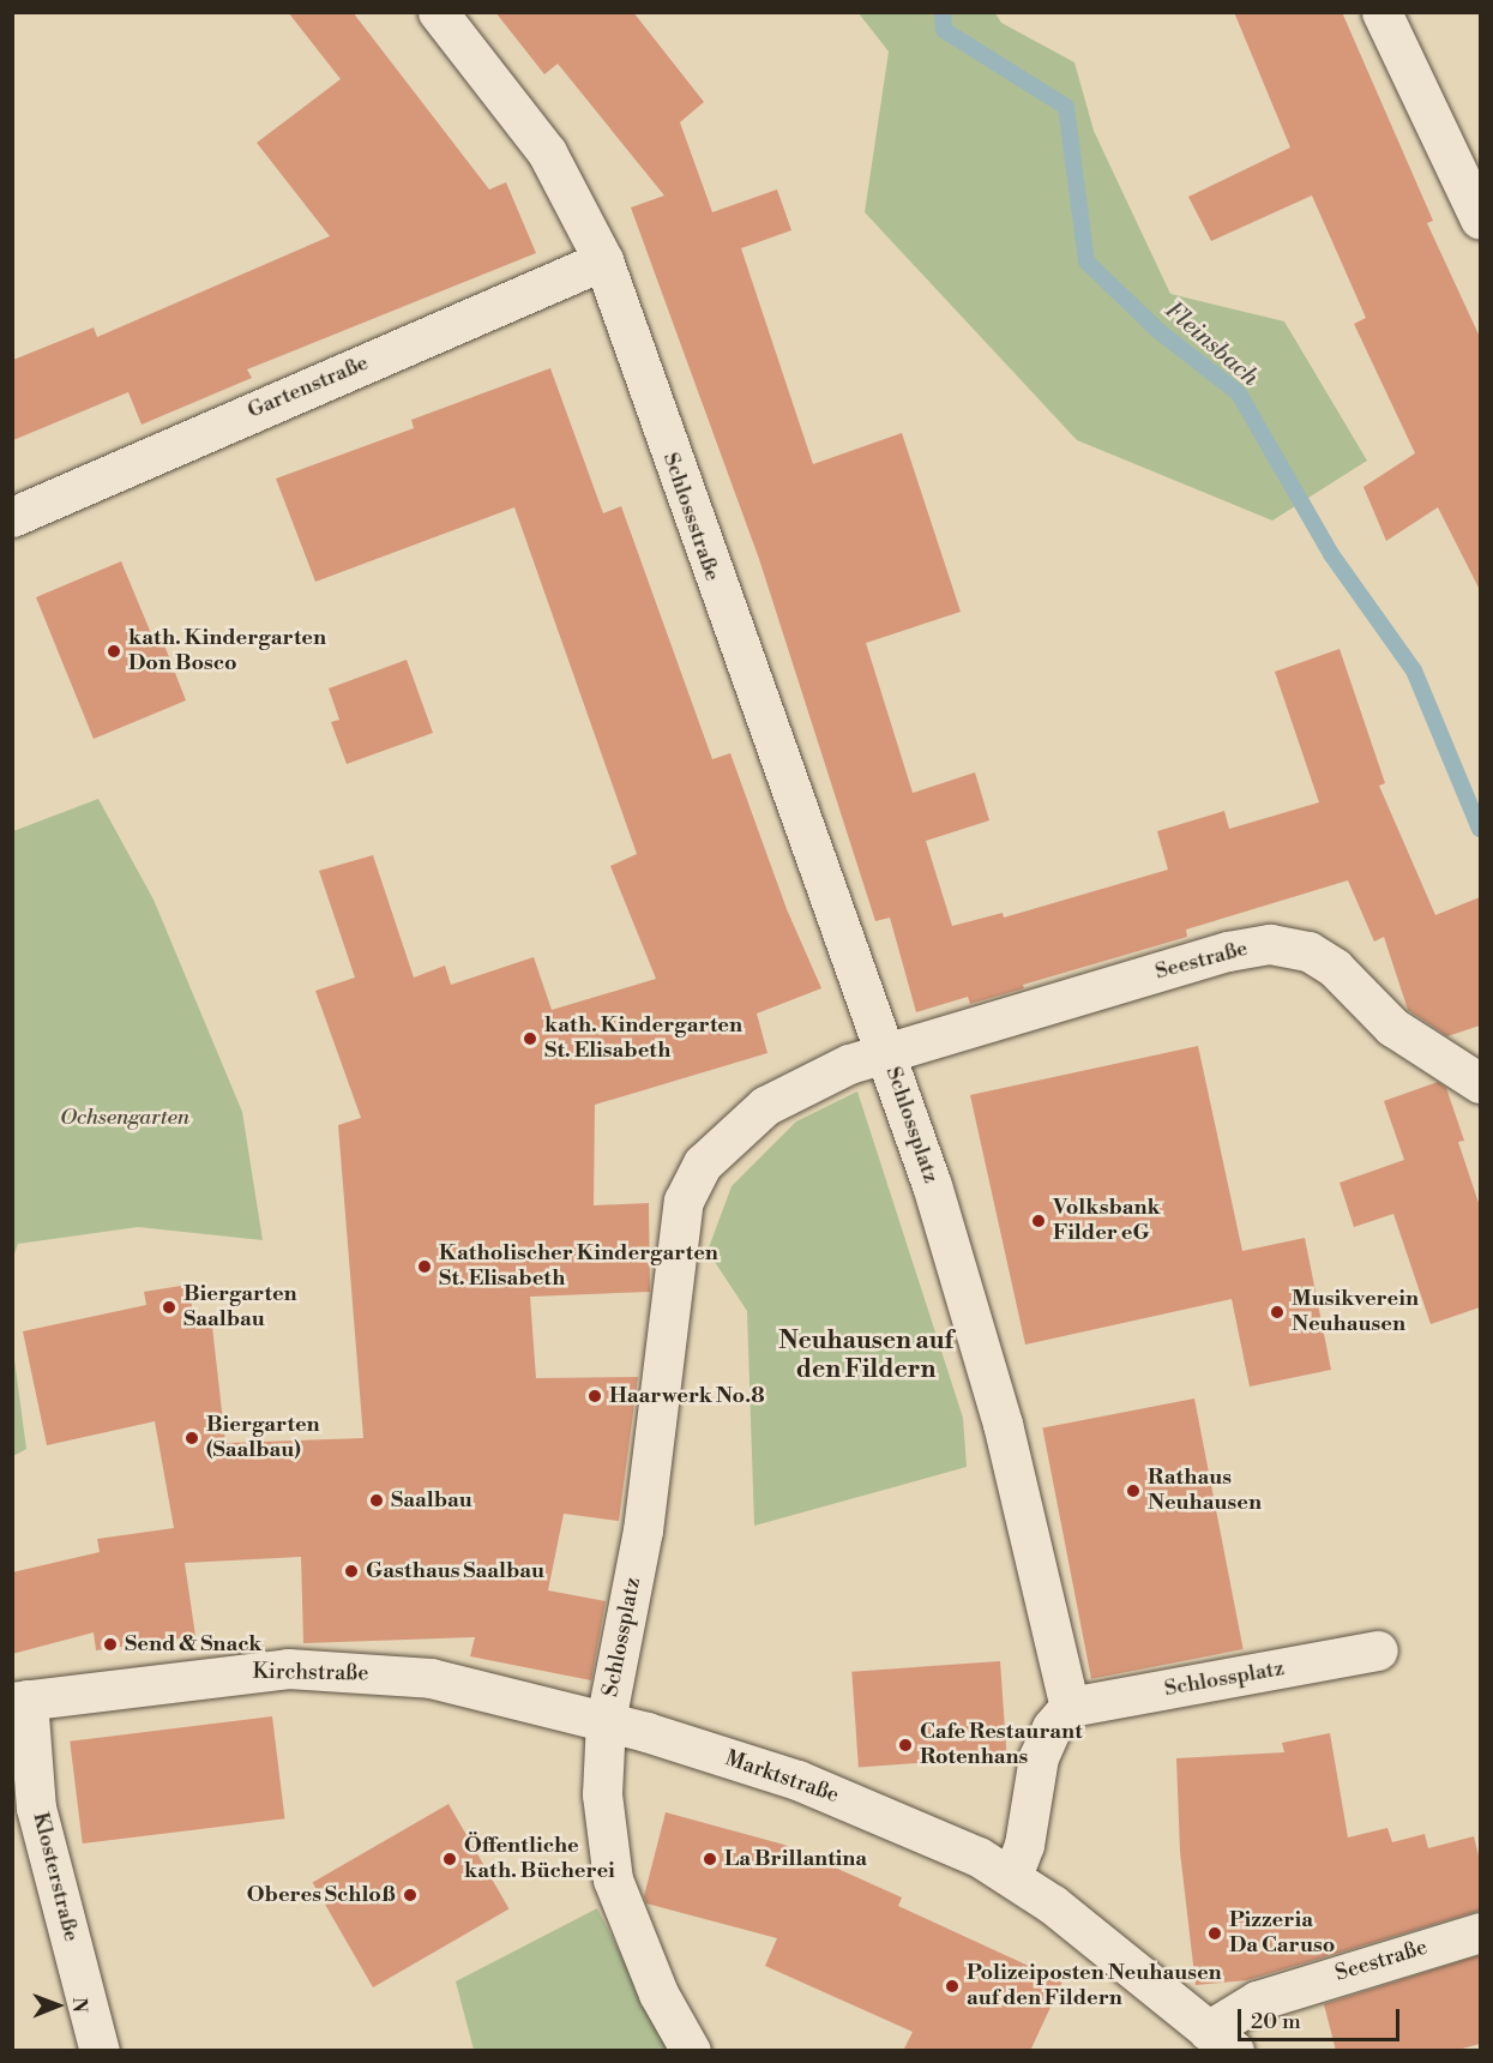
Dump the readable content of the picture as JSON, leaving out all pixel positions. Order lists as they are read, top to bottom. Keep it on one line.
{"streets":{"street":["Gartenstraße","Schlossstraße","Seestraße","Schlossplatz","Kirchstraße","Marktstraße","Klosterstraße"]},"crossings":[["Gartenstraße","Schlossstraße"],["Schlossstraße","Seestraße"],["Schlossstraße","Schlossplatz"],["Seestraße","Schlossplatz"],["Seestraße","Marktstraße"],["Schlossplatz","Kirchstraße"],["Schlossplatz","Marktstraße"],["Kirchstraße","Marktstraße"],["Kirchstraße","Klosterstraße"]],"districts":["Neuhausen auf den Fildern"],"water":["Fleinsbach"],"parks":["Ochsengarten"],"places":["kath. Kindergarten Don Bosco","kath. Kindergarten St. Elisabeth","Volksbank Filder eG","Katholischer Kindergarten St. Elisabeth","Biergarten Saalbau","Musikverein Neuhausen","Haarwerk No.8","Biergarten (Saalbau)","Rathaus Neuhausen","Saalbau","Gasthaus Saalbau","Send & Snack","Cafe Restaurant Rotenhans","Öffentliche kath. Bücherei","La Brillantina","Oberes Schloß","Pizzeria Da Caruso","Polizeiposten Neuhausen auf den Fildern"],"scale_bar":"20 m","north":"right"}
